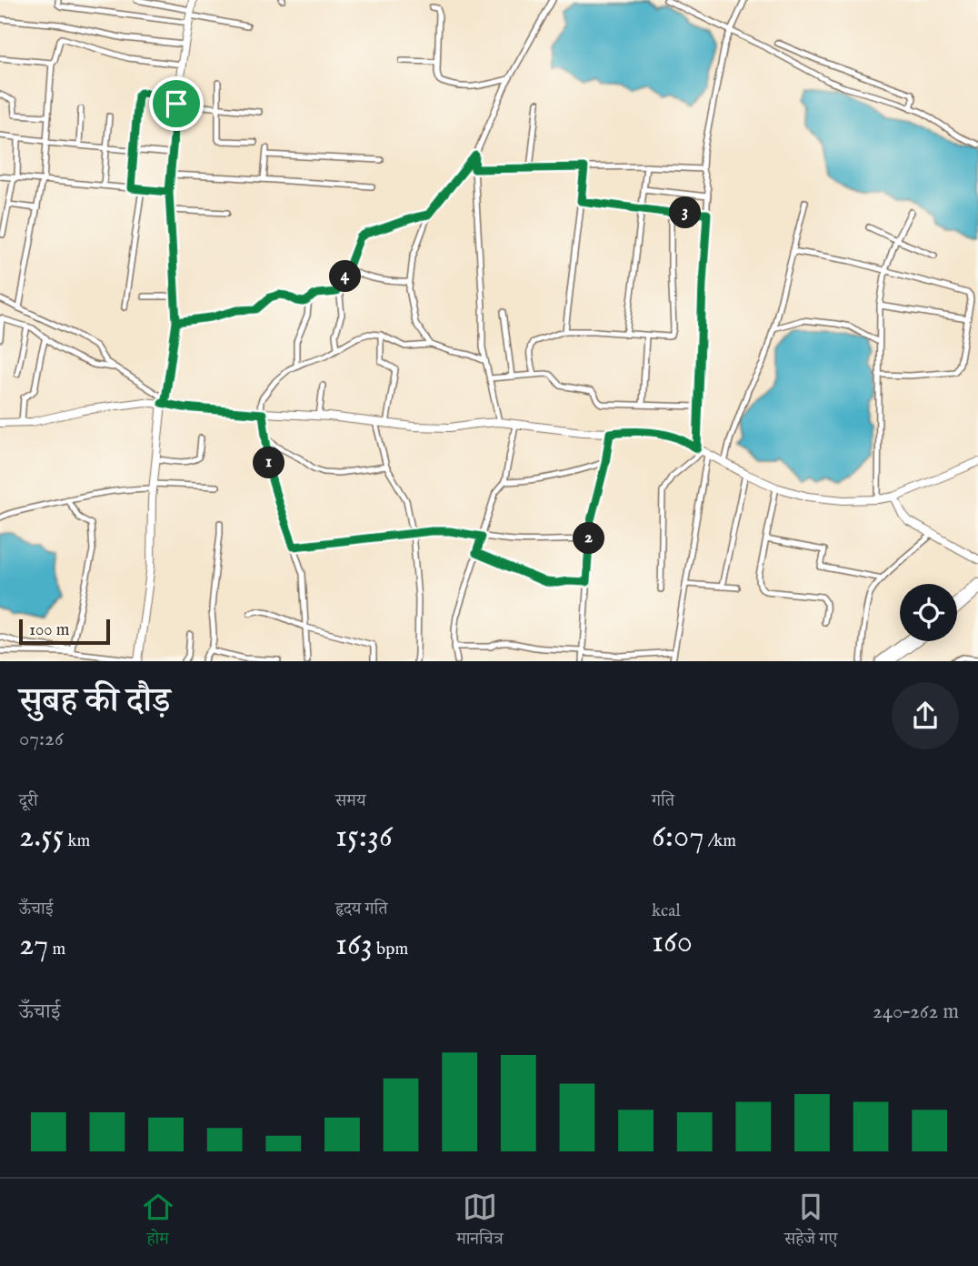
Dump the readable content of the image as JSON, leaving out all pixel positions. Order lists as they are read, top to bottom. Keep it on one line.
{"scale_bar":"100 m","page":{"pins":["3","4","1","2"],"scale":"100 m","heading":["सुबह की दौड़","07:26"],"stats":[["दूरी","2.55 km"],["समय","15:36"],["गति","6:07 /km"],["ऊँचाई","27 m"],["हृदय गति","163 bpm"],["kcal","160"]],"chart":["ऊँचाई","240–262 m"],"tabs":["होम","मानचित्र","सहेजे गए"]}}
